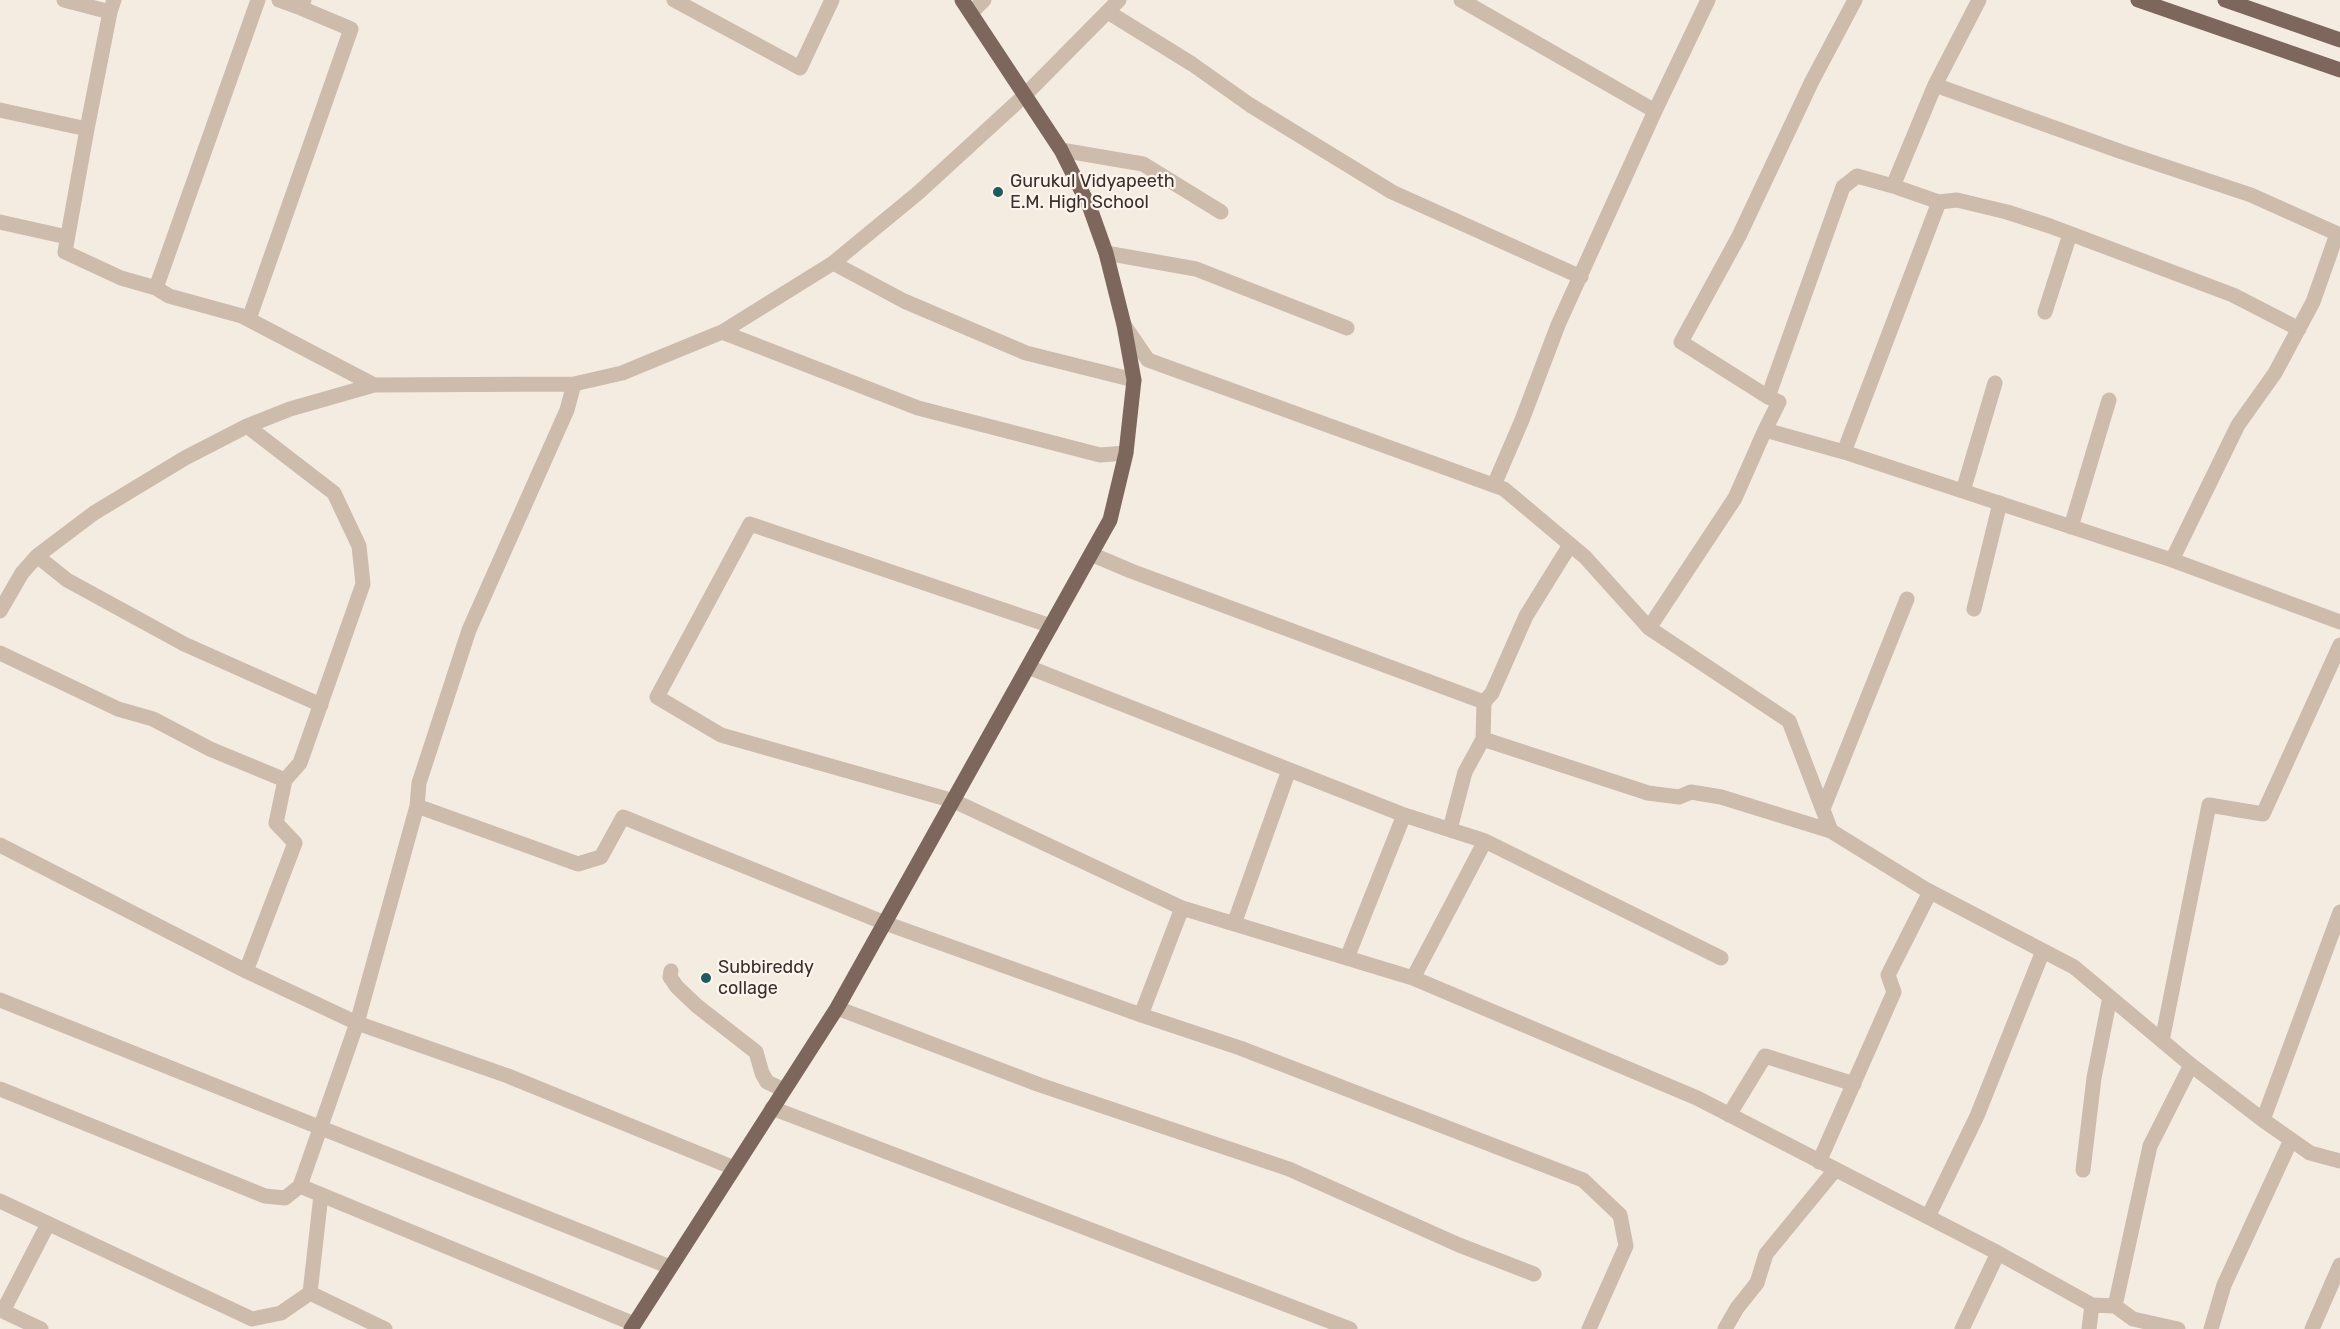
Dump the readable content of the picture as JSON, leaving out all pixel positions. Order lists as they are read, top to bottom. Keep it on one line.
{"places":["Gurukul Vidyapeeth E.M. High School","Subbireddy collage"]}
